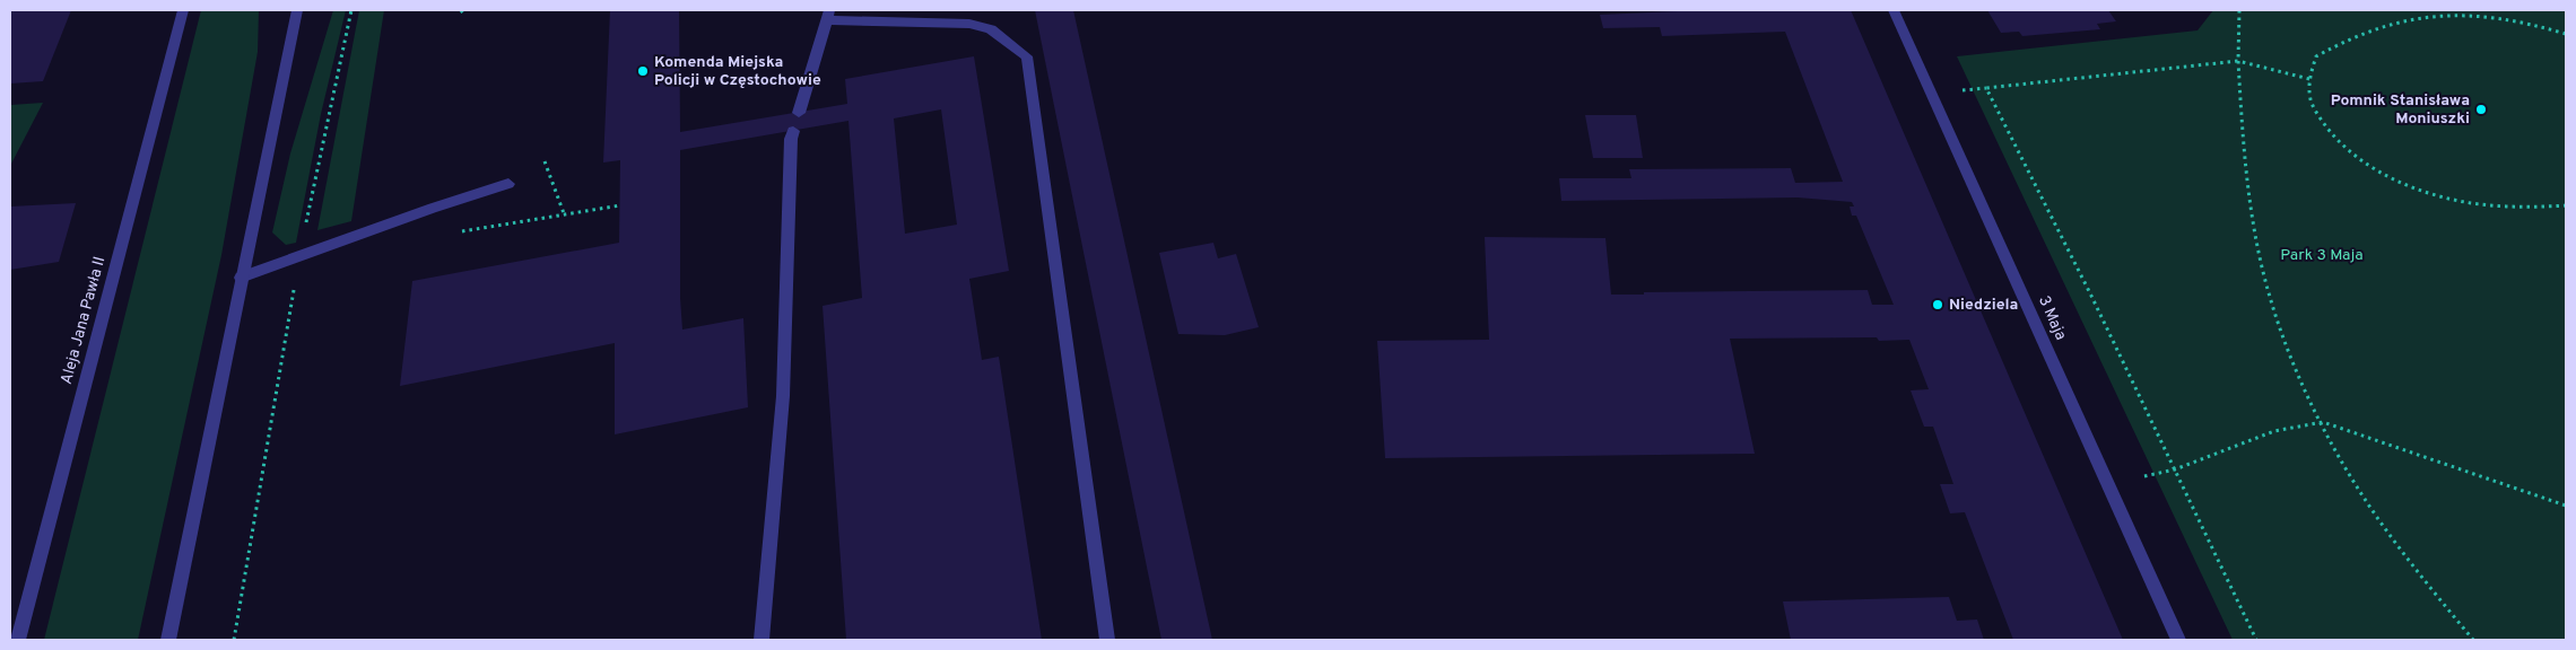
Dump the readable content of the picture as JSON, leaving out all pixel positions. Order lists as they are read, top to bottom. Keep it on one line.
{"streets":{"street":["3 Maja","Aleja Jana Pawła II"]},"parks":["Park 3 Maja"],"places":["Komenda Miejska Policji w Częstochowie","Pomnik Stanisława Moniuszki","Niedziela"]}
